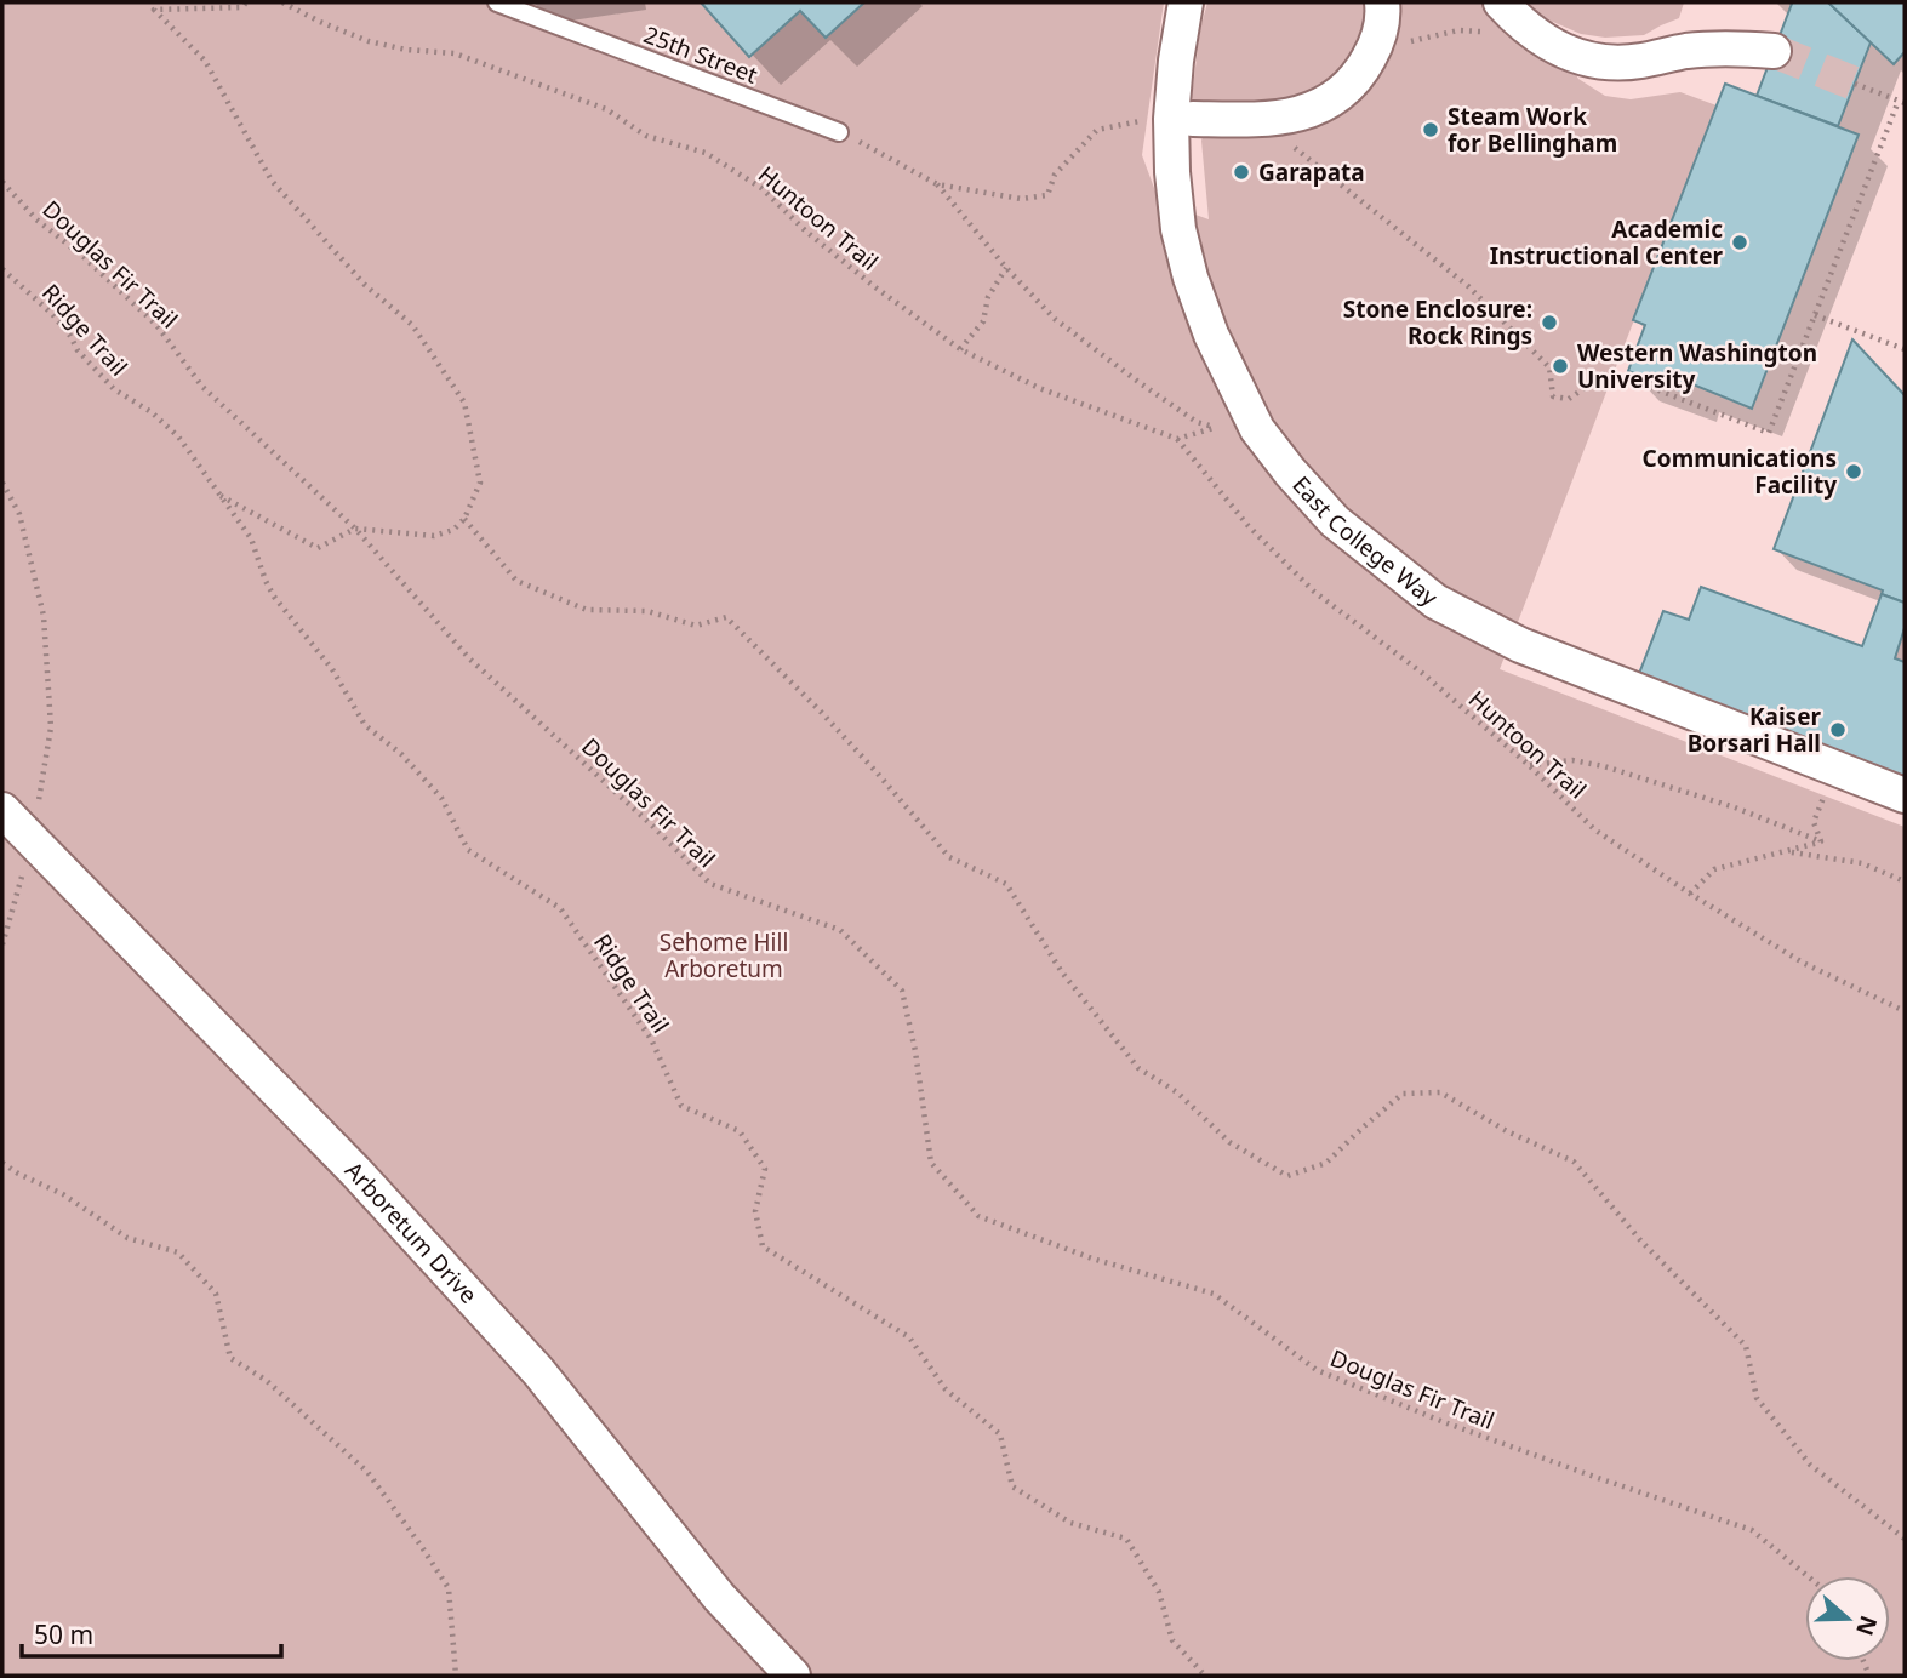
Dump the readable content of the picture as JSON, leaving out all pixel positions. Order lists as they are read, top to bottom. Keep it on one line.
{"streets":{"street":["East College Way","Arboretum Drive"],"lane":["25th Street"],"path":["Huntoon Trail","Douglas Fir Trail","Ridge Trail"]},"parks":["Sehome Hill Arboretum"],"places":["Steam Work for Bellingham","Garapata","Academic Instructional Center","Stone Enclosure: Rock Rings","Western Washington University","Communications Facility","Kaiser Borsari Hall"],"scale_bar":"50 m","north":"right"}
